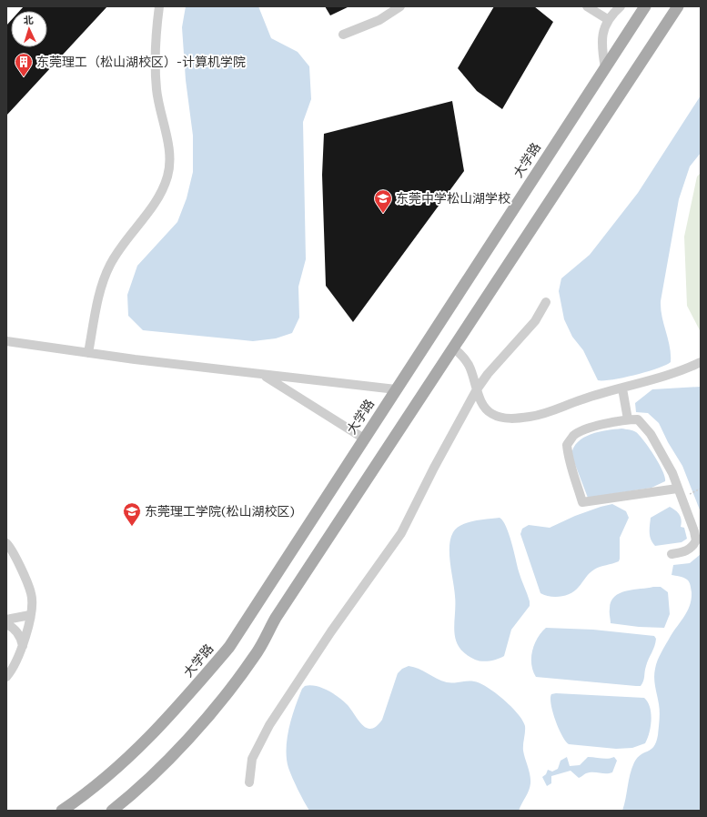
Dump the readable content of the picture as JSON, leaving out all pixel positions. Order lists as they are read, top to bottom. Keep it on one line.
{"streets":{"main road":["大学路"]},"places":{"building":["东莞理工（松山湖校区）-计算机学院"],"school or university":["东莞中学松山湖学校","东莞理工学院(松山湖校区)"]},"north":"top"}
